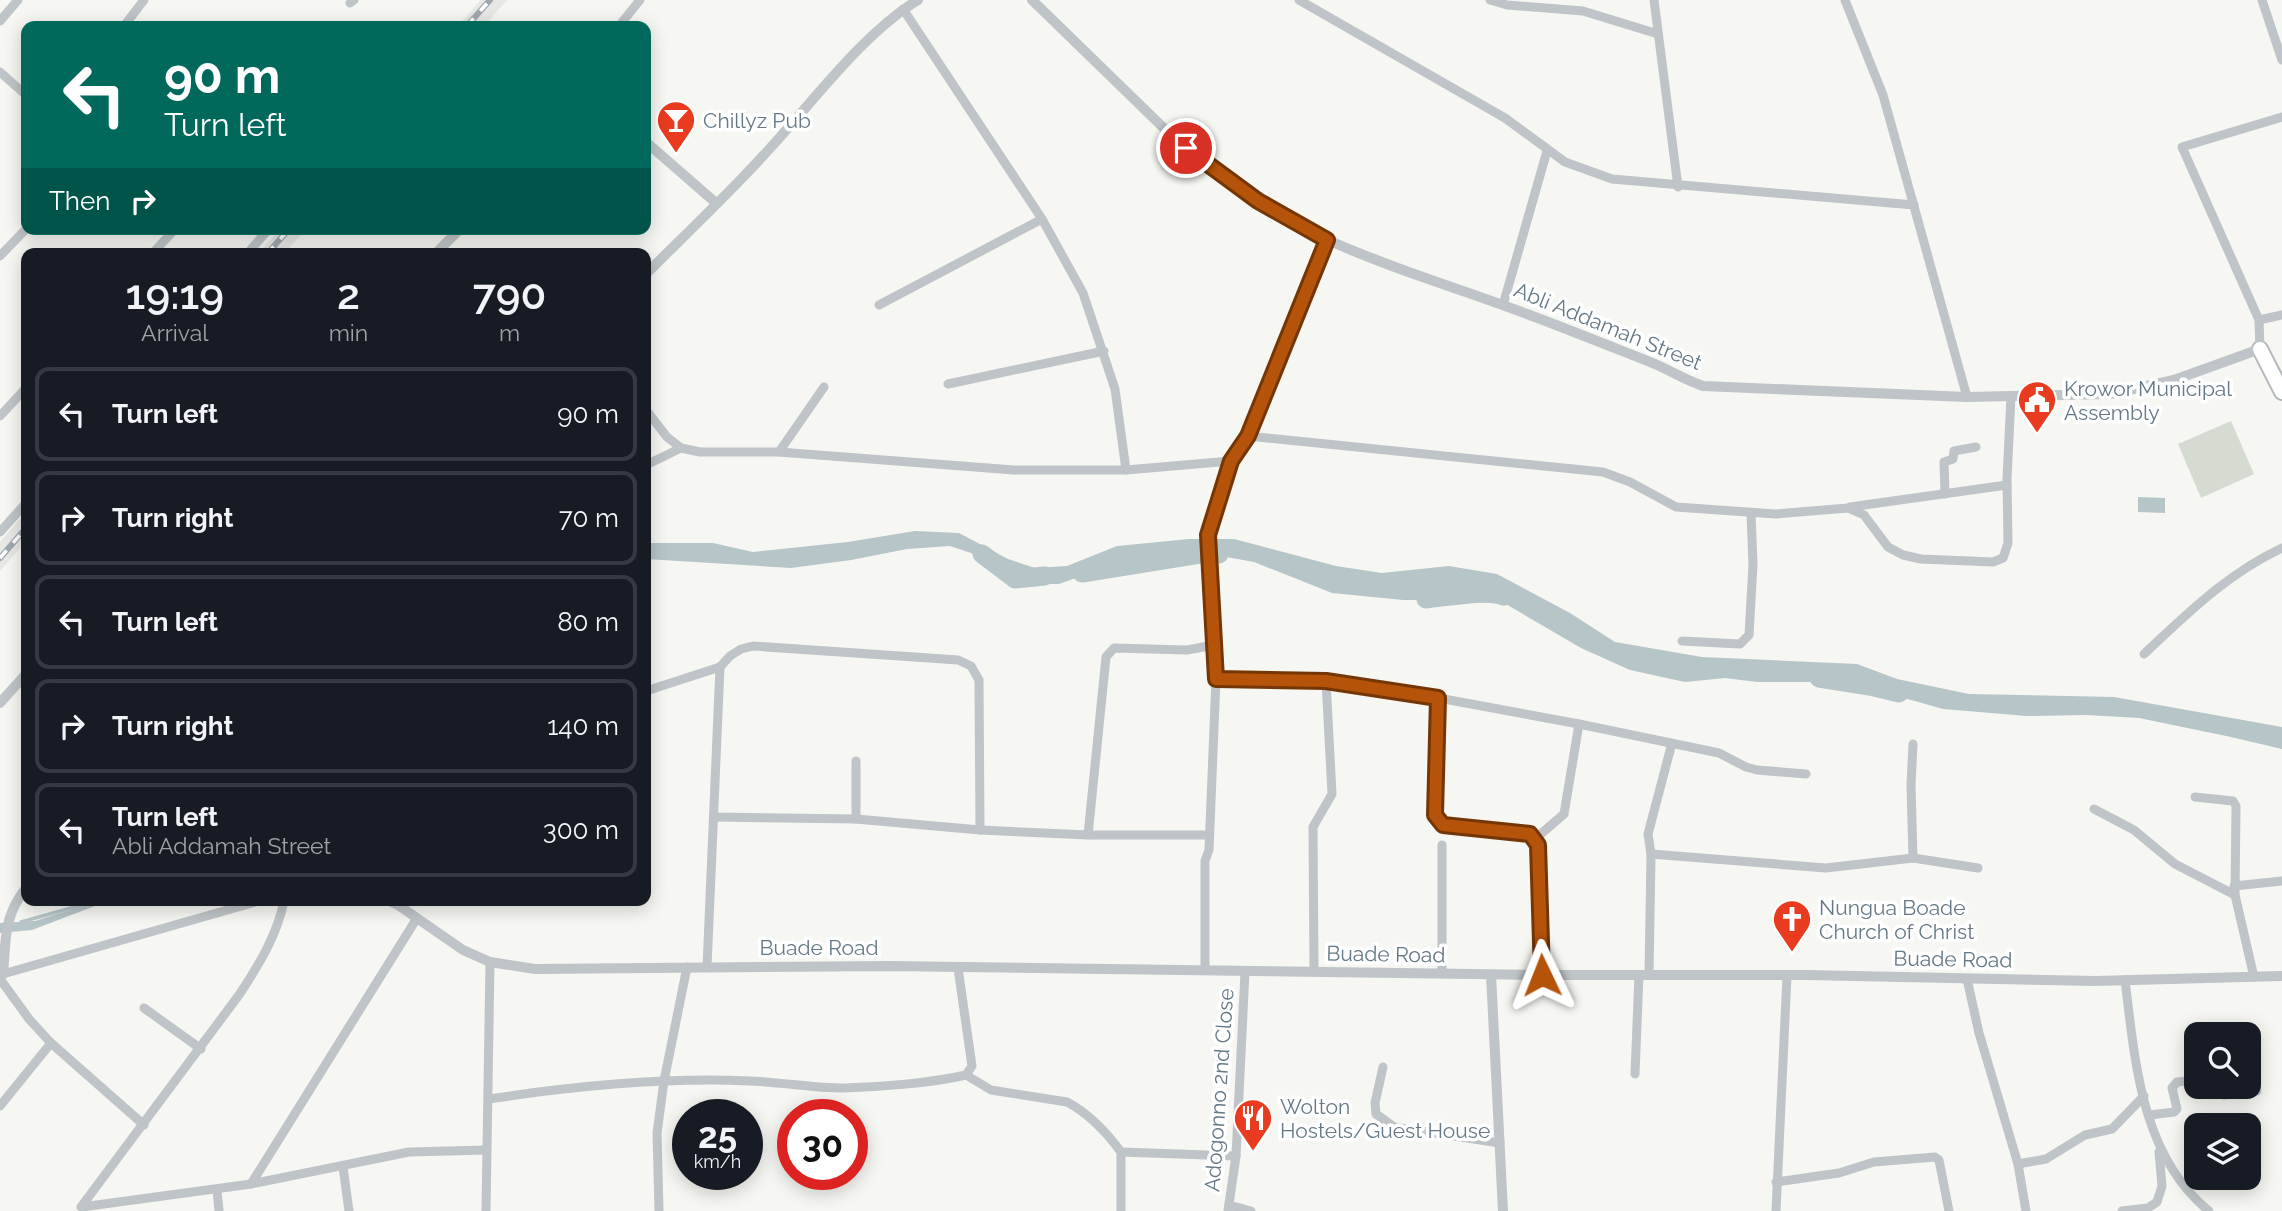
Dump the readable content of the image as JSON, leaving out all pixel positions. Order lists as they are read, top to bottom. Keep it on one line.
{"streets":{"street":["Abli Addamah Street","Buade Road","Adogonno 2nd Close"]},"crossings":[["Buade Road","Adogonno 2nd Close"]],"places":{"bar":["Chillyz Pub"],"public building":["Krowor Municipal Assembly"],"church":["Nungua Boade Church of Christ"],"restaurant":["Wolton Hostels/Guest House"]},"page":{"turn":["90 m","Turn left"],"then":"Then","eta":["19:19","Arrival","2","min","790","m"],"list":[{"name":"Turn left","value":"90 m"},{"name":"Turn right","value":"70 m"},{"name":"Turn left","value":"80 m"},{"name":"Turn right","value":"140 m"},{"name":"Turn left","note":"Abli Addamah Street","value":"300 m"}],"speed":"25 km/h","limit":"30"}}
